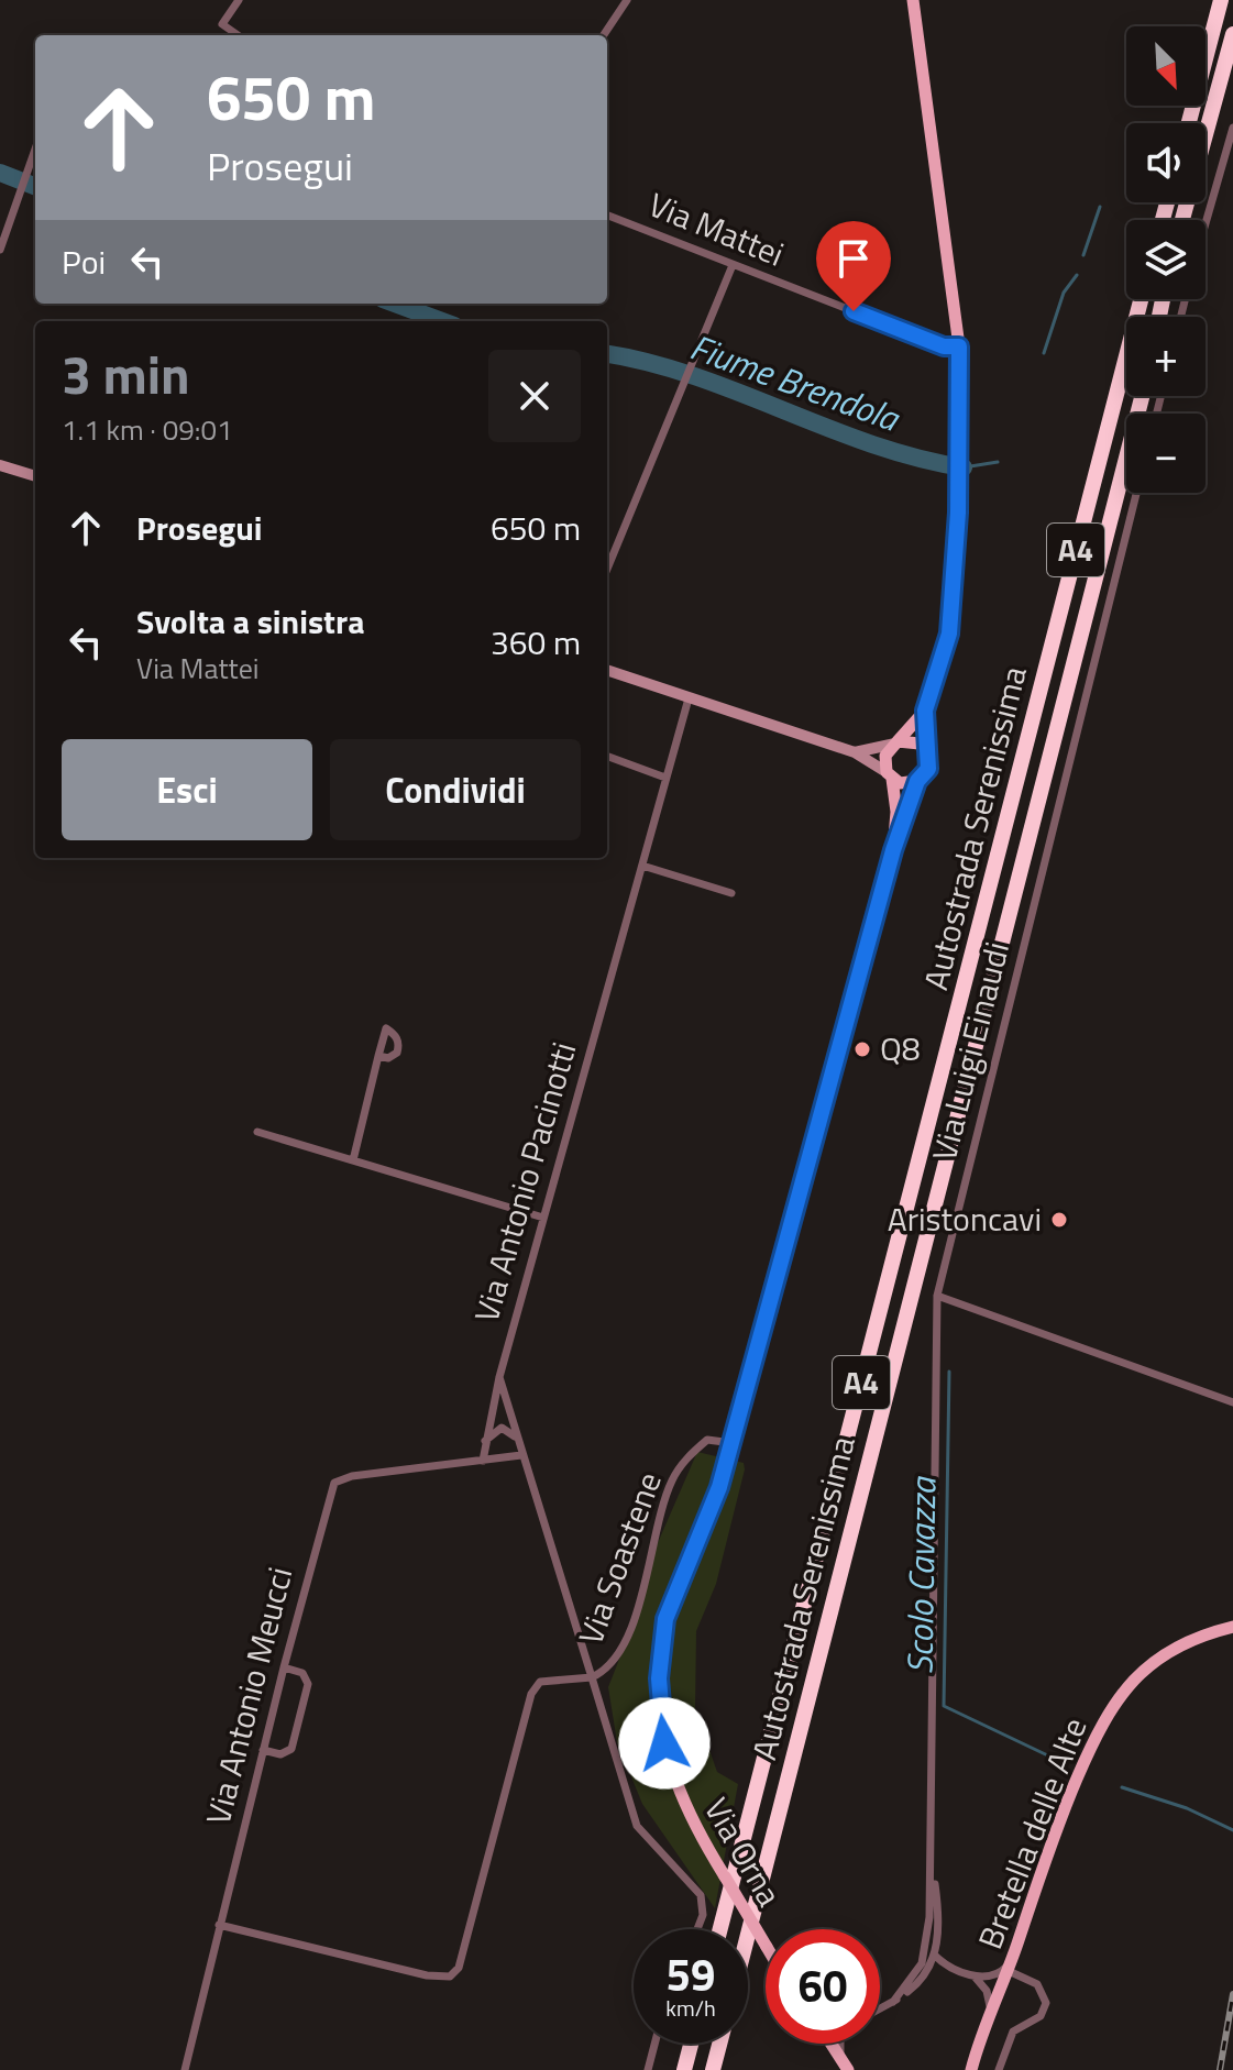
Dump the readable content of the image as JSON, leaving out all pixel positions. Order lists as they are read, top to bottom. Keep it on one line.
{"streets":{"highway":["A4","Autostrada Serenissima"],"main road":["Bretella delle Alte","Via Orna"],"street":["Via Mattei","Via Luigi Einaudi","Via Antonio Pacinotti","Via Soastene","Via Antonio Meucci"]},"crossings":[["Via Soastene","Via Orna"]],"water":["Fiume Brendola","Scolo Cavazza"],"places":["Q8","Aristoncavi"],"north":"bottom right","page":{"map_buttons":["+","−"],"turn":["650 m","Prosegui"],"then":"Poi","heading":["3 min","1.1 km · 09:01"],"list":[{"name":"Prosegui","value":"650 m"},{"name":"Svolta a sinistra","note":"Via Mattei","value":"360 m"}],"buttons":["Esci","Condividi"],"speed":"59 km/h","limit":"60"}}
